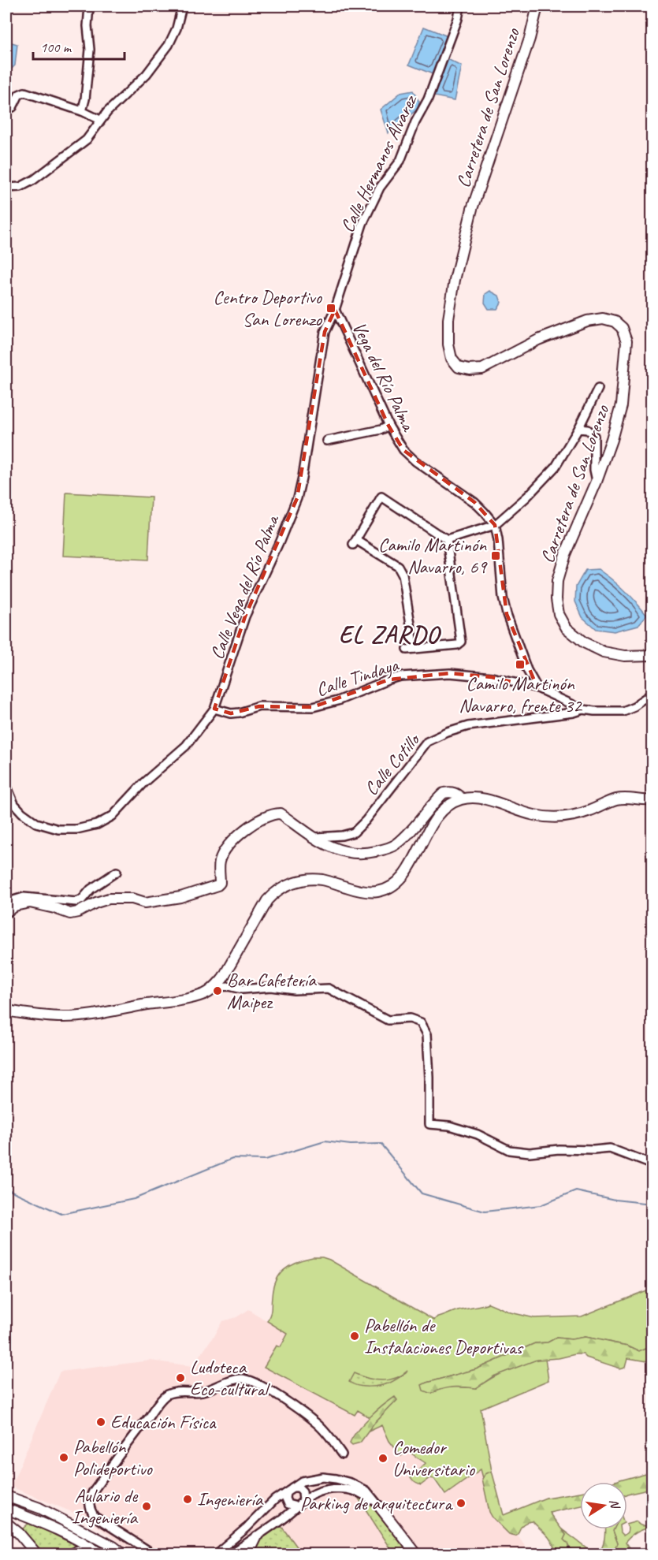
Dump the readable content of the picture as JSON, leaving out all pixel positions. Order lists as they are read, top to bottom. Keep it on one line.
{"streets":{"street":["Carretera de San Lorenzo","Calle Hermanos Álvarez","Vega del Río Palma","Calle Vega del Río Palma","Calle Tindaya","Calle Cotillo"]},"crossings":[["Calle Hermanos Álvarez","Vega del Río Palma"],["Calle Hermanos Álvarez","Calle Vega del Río Palma"],["Vega del Río Palma","Calle Vega del Río Palma"],["Calle Vega del Río Palma","Calle Tindaya"],["Calle Tindaya","Calle Cotillo"]],"districts":["EL ZARDO"],"places":{"transit":["Centro Deportivo San Lorenzo","Camilo Martinón Navarro, 69","Camilo Martinón Navarro, frente 32"],"other":["Bar Cafetería Maipez","Pabellón de Instalaciones Deportivas","Ludoteca Eco-cultural","Educación Física","Pabellón Polideportivo","Comedor Universitario","Ingeniería","Parking de arquitectura","Aulario de Ingeniería"]},"scale_bar":"100 m","north":"right"}
